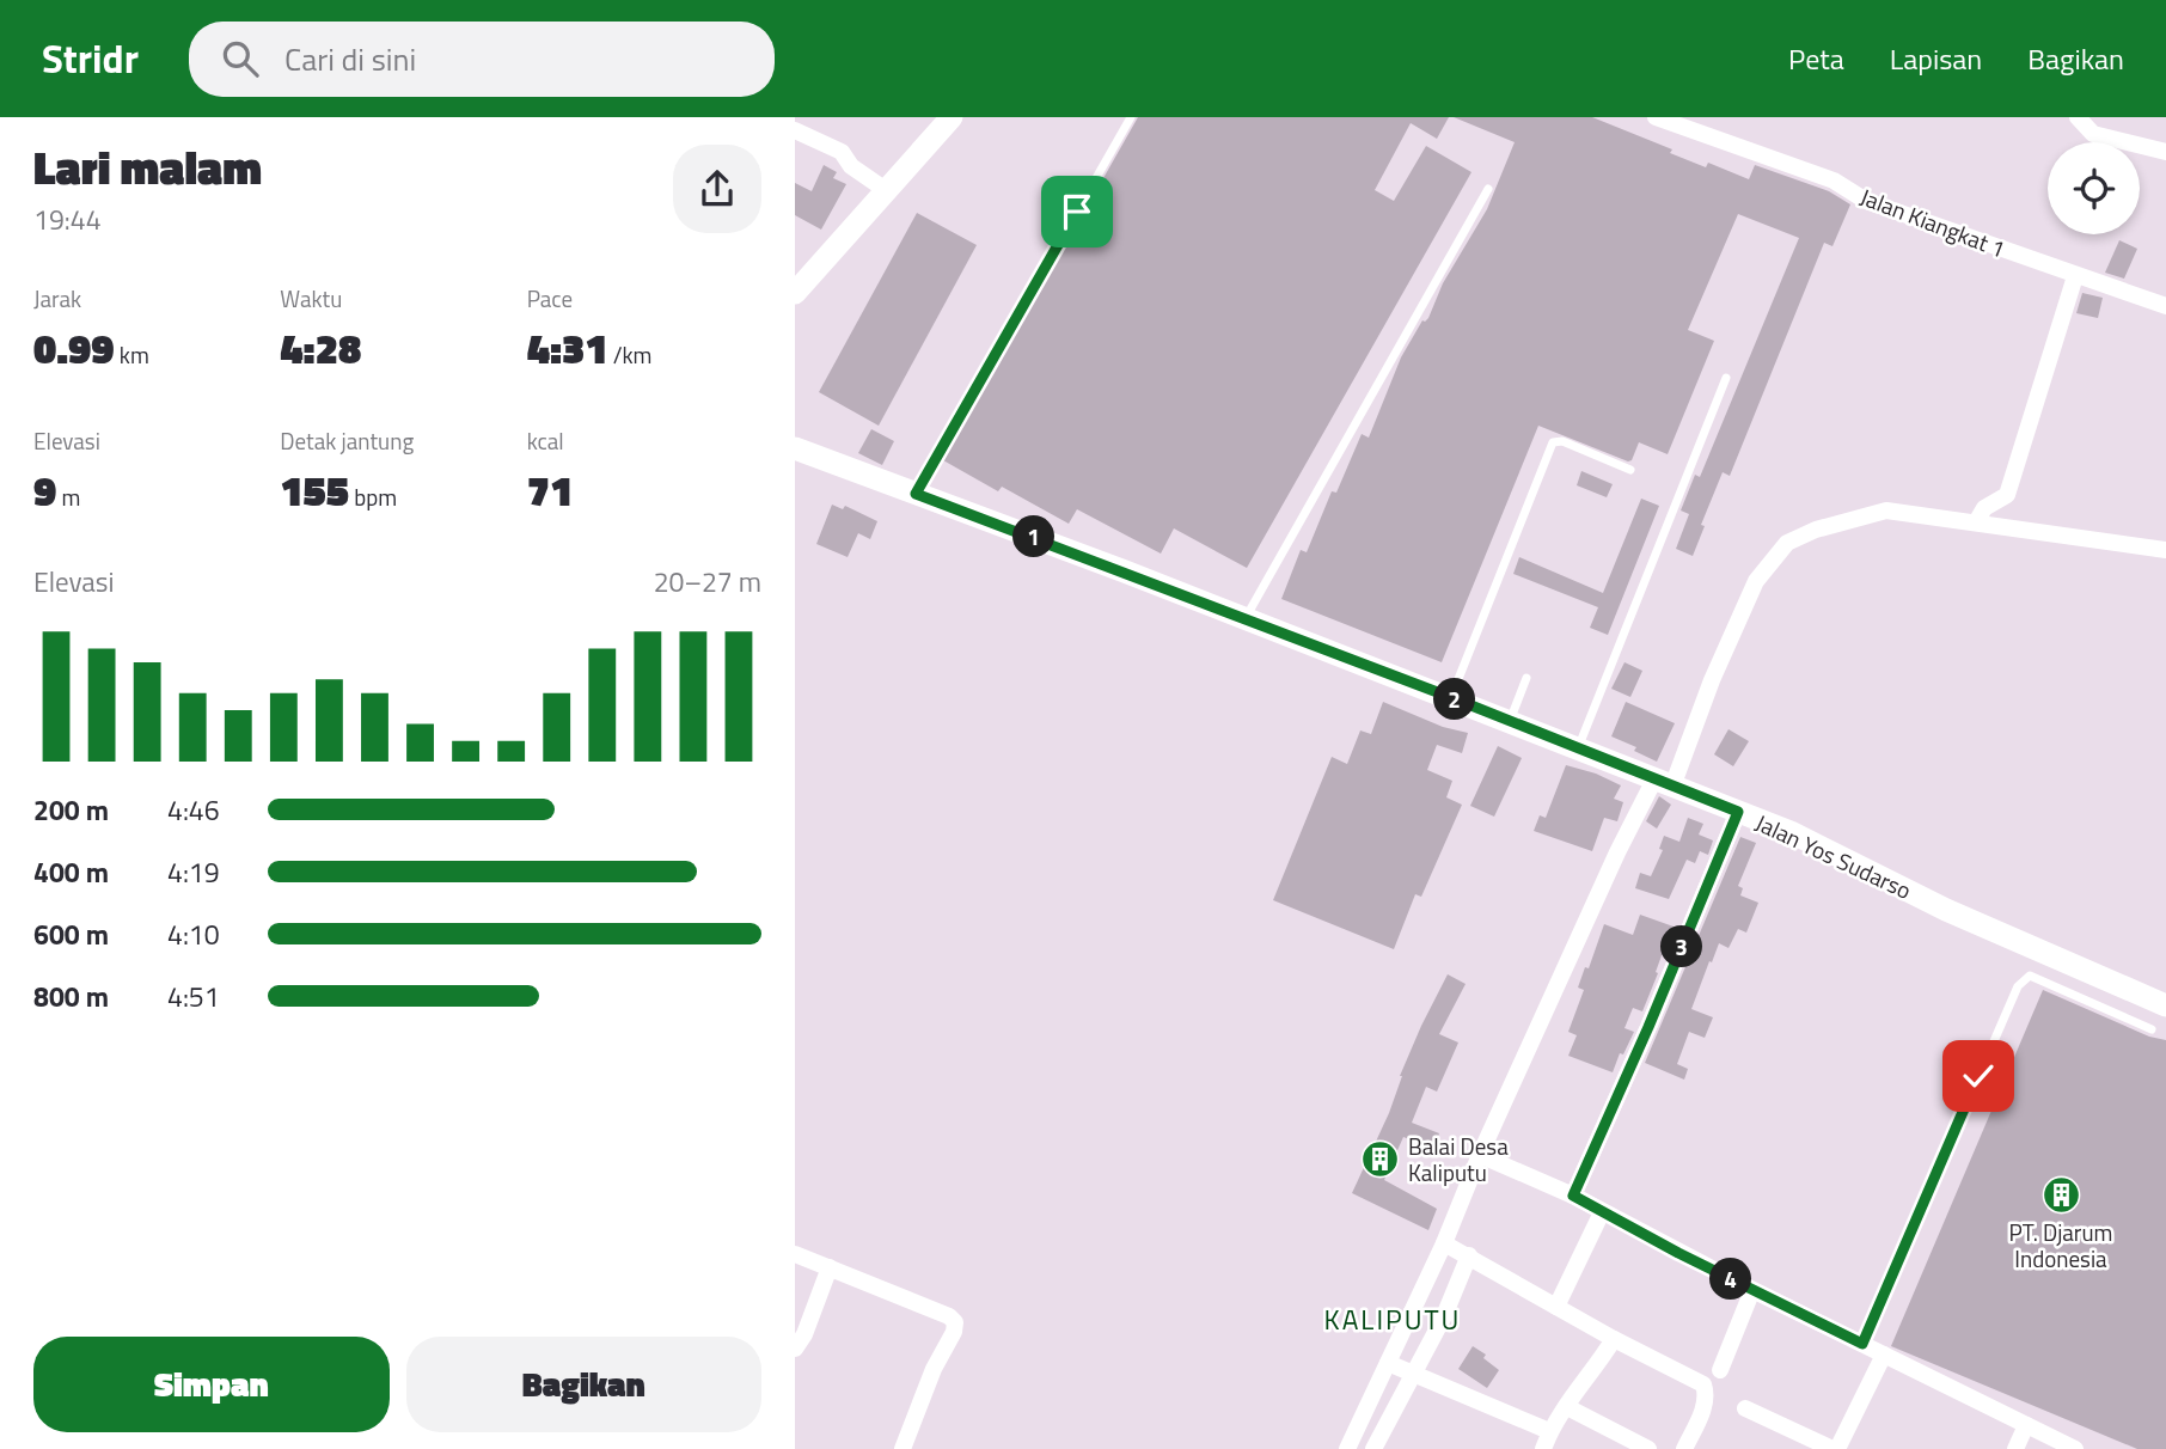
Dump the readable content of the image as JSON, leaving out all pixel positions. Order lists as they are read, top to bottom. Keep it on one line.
{"streets":{"street":["Jalan Kiangkat 1","Jalan Yos Sudarso"]},"districts":["KALIPUTU"],"places":{"building":["Balai Desa Kaliputu","PT. Djarum Indonesia"]},"page":{"header":"Stridr","search":"Cari di sini","nav":["Peta","Lapisan","Bagikan"],"heading":["Lari malam","19:44"],"stats":[["Jarak","0.99 km"],["Waktu","4:28"],["Pace","4:31 /km"],["Elevasi","9 m"],["Detak jantung","155 bpm"],["kcal","71"]],"pins":["1","2","3","4"],"chart":["Elevasi","20–27 m"],"list":[{"name":"200 m","note":"4:46"},{"name":"400 m","note":"4:19"},{"name":"600 m","note":"4:10"},{"name":"800 m","note":"4:51"}],"buttons":["Simpan","Bagikan"]}}
